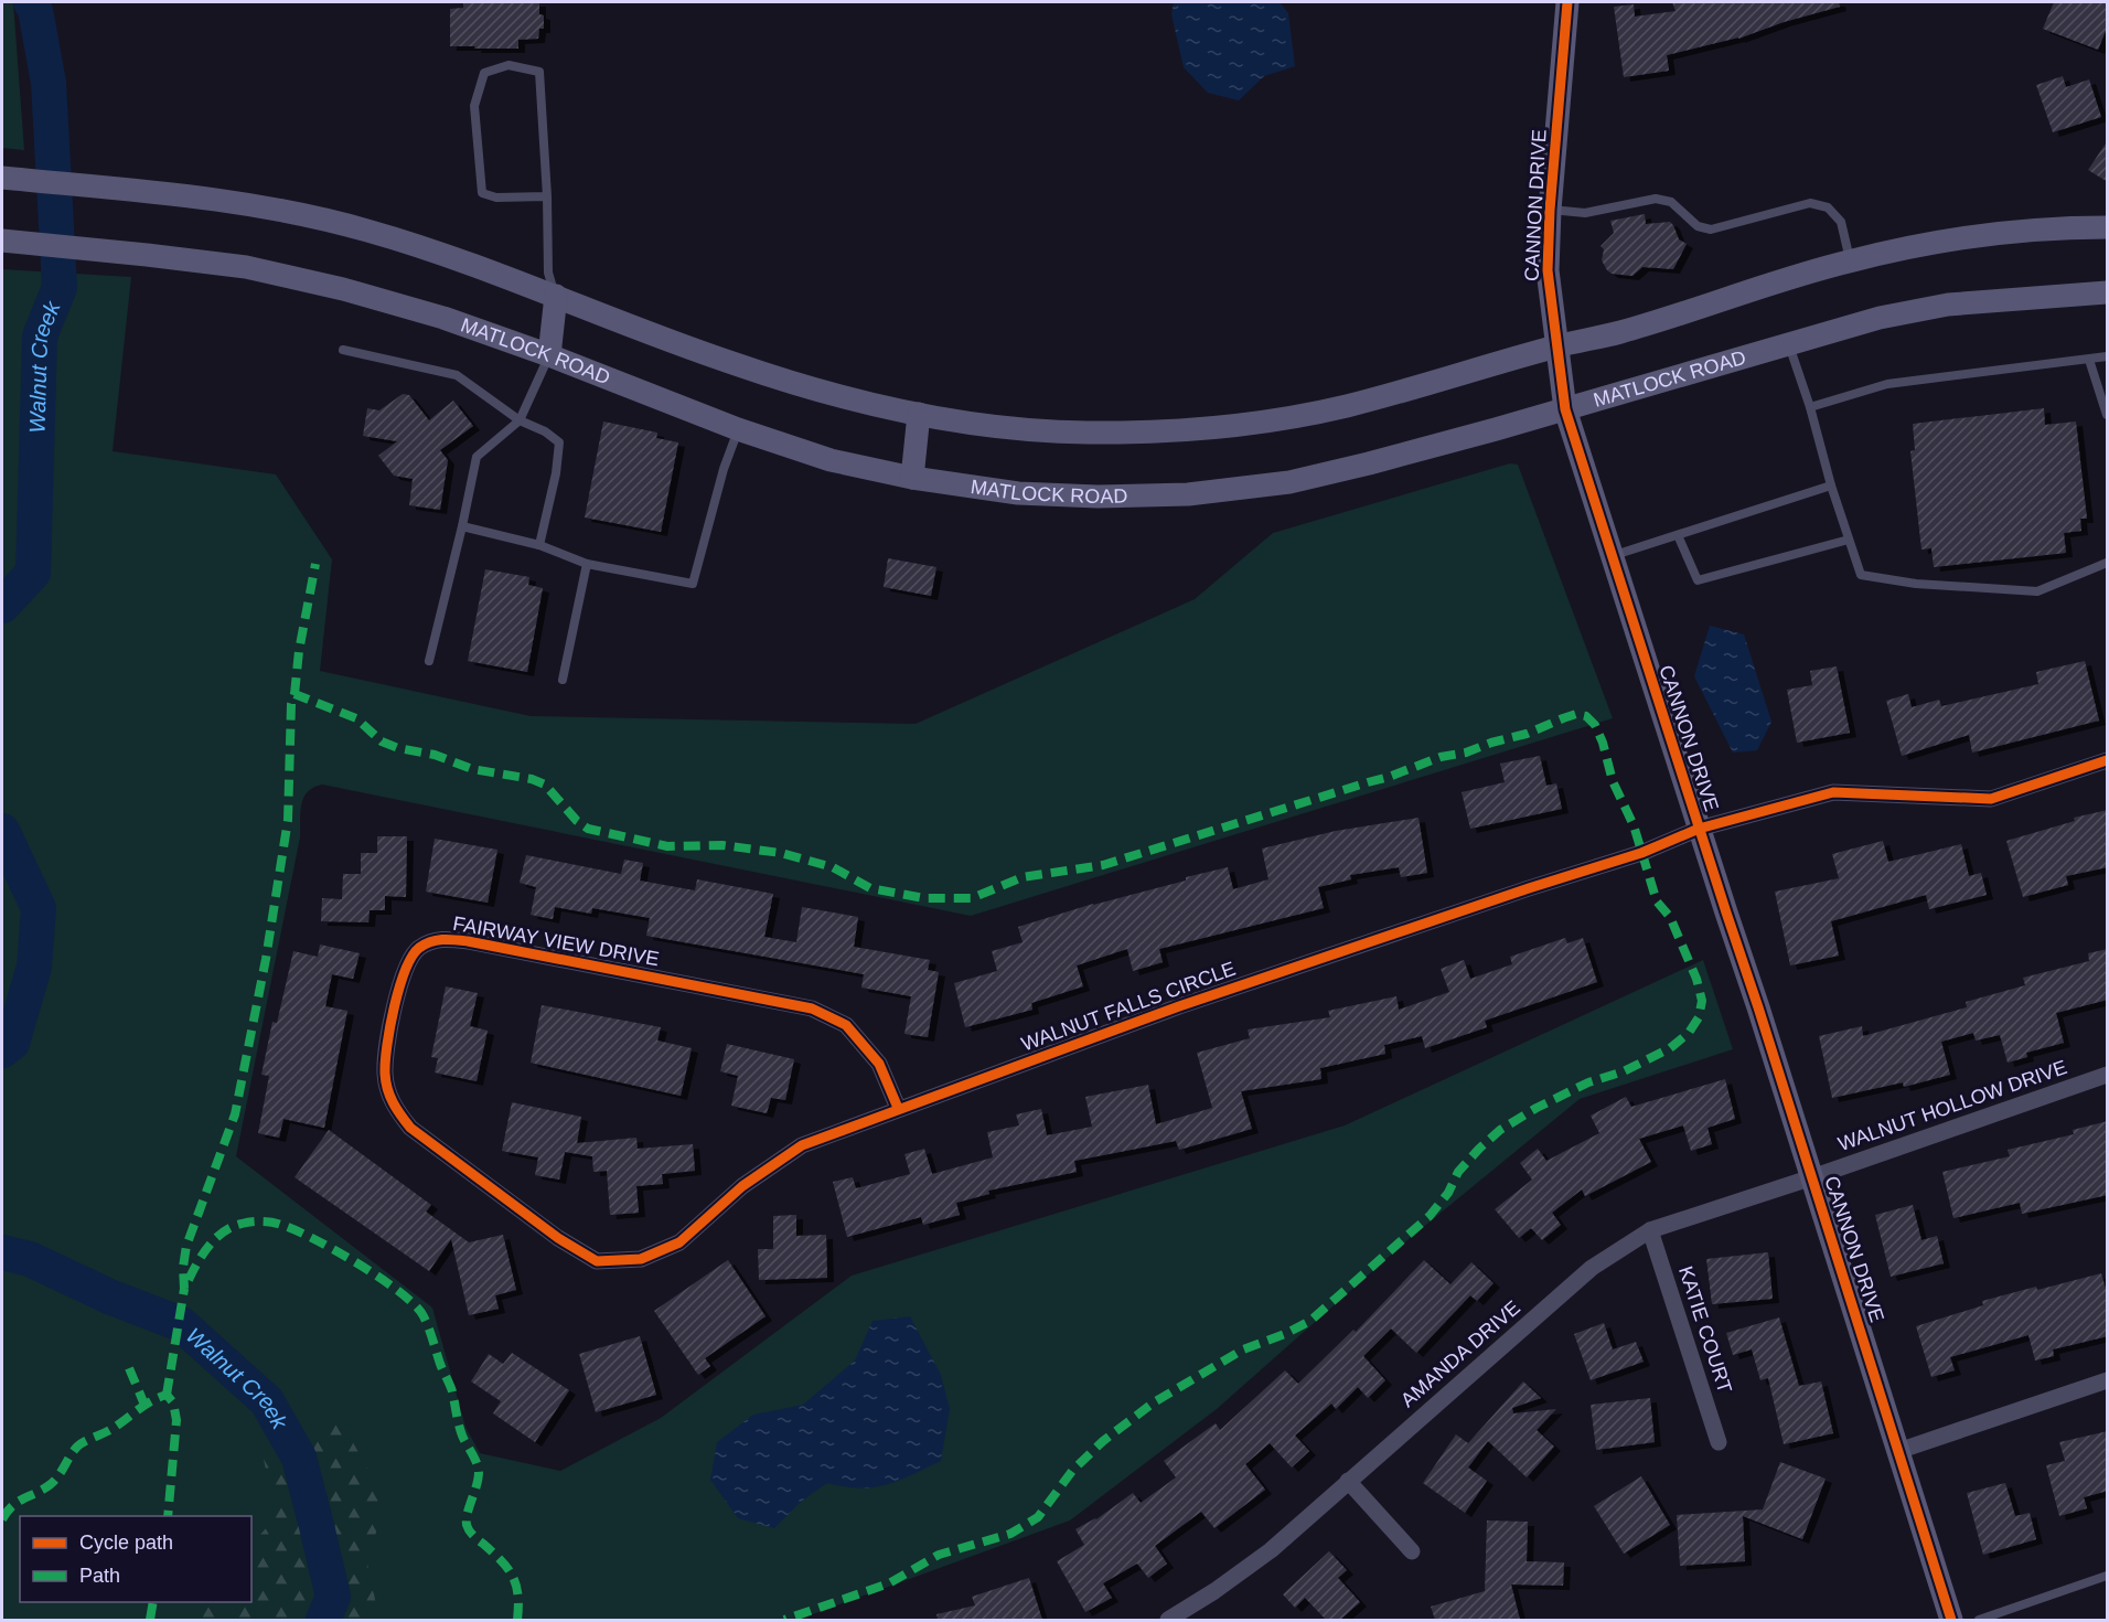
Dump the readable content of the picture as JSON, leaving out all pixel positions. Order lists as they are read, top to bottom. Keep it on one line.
{"streets":{"main road":["CANNON DRIVE","MATLOCK ROAD"],"street":["FAIRWAY VIEW DRIVE","WALNUT FALLS CIRCLE","WALNUT HOLLOW DRIVE","KATIE COURT","AMANDA DRIVE"]},"crossings":[["CANNON DRIVE","MATLOCK ROAD"],["CANNON DRIVE","WALNUT FALLS CIRCLE"],["CANNON DRIVE","WALNUT HOLLOW DRIVE"],["CANNON DRIVE","AMANDA DRIVE"],["FAIRWAY VIEW DRIVE","WALNUT FALLS CIRCLE"],["WALNUT HOLLOW DRIVE","AMANDA DRIVE"],["KATIE COURT","AMANDA DRIVE"]],"water":["Walnut Creek"],"legend":["Cycle path","Path"]}
